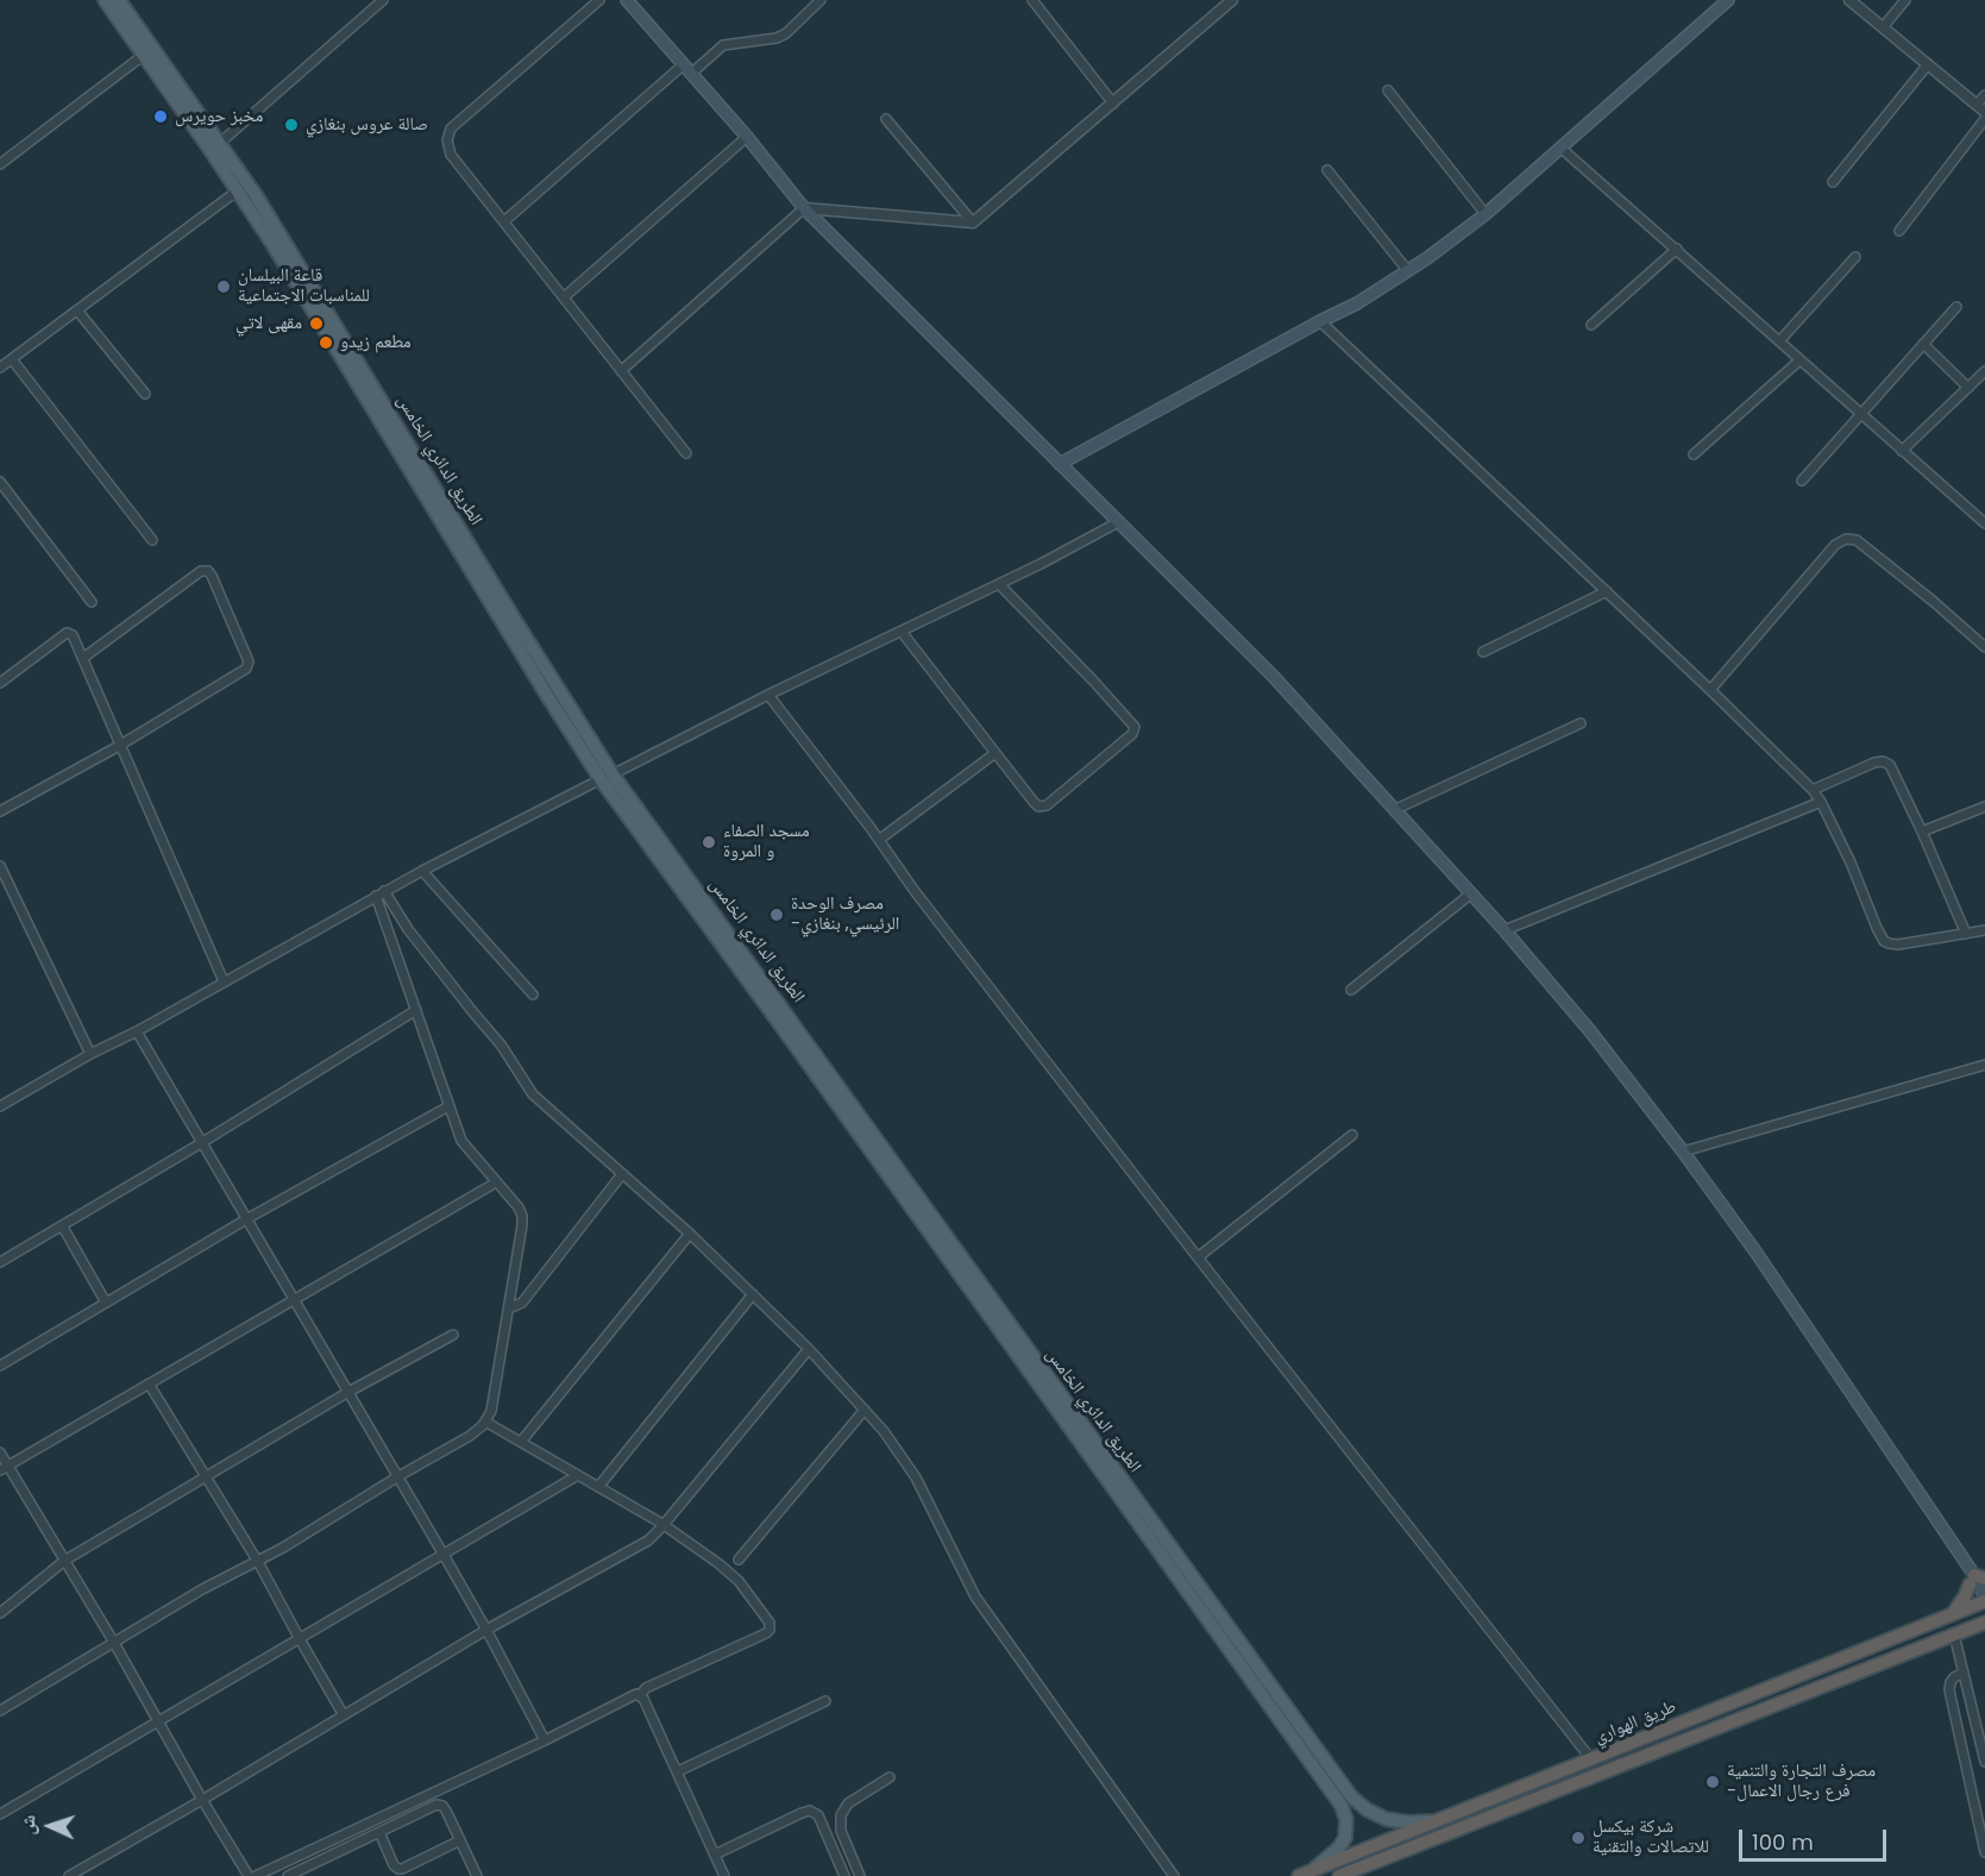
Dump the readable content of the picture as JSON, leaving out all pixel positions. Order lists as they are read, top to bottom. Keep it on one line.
{"streets":{"highway":["طريق الهواري"],"main road":["الطريق الدائري الخامس"]},"crossings":[["الطريق الدائري الخامس","طريق الهواري"]],"places":["مخبز حويرس","صالة عروس بنغازي","قاعة البيلسان للمناسبات الاجتماعية","مقهى لاتي","مطعم زيدو","مسجد الصفاء و المروة","مصرف الوحدة -الرئيسي, بنغازي","مصرف التجارة والتنمية -فرع رجال الاعمال","شركة بيكسل للاتصالات والتقنية"],"scale_bar":"100 m","north":"left"}
